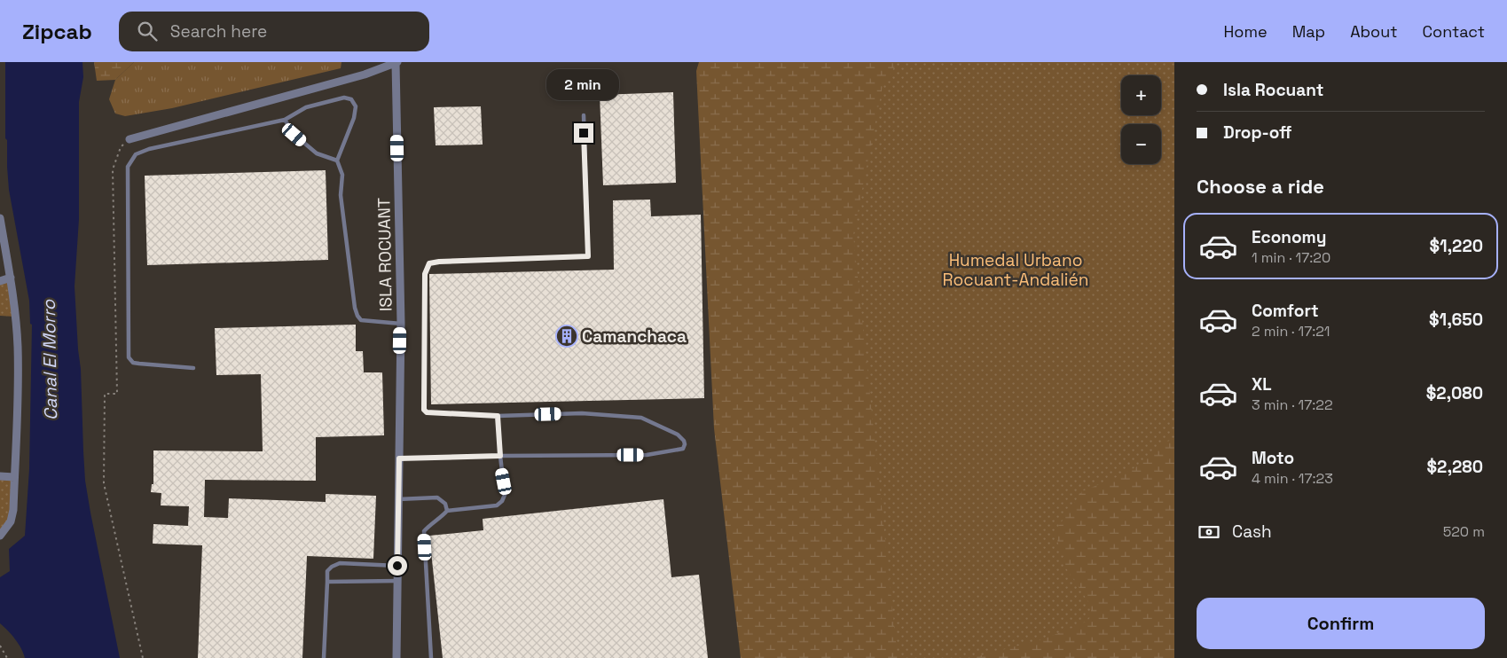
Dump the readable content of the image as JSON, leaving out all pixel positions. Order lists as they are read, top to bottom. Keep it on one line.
{"streets":{"street":["ISLA ROCUANT"]},"water":["Canal El Morro"],"parks":["Humedal Urbano Rocuant-Andalién"],"places":{"building":["Camanchaca"]},"page":{"header":"Zipcab","search":"Search here","nav":["Home","Map","About","Contact"],"banner":["Isla Rocuant","Drop-off"],"bubble":"2 min","map_buttons":["+","−"],"heading":"Choose a ride","list":[{"name":"Economy","note":"1 min · 17:20","value":"$1,220"},{"name":"Comfort","note":"2 min · 17:21","value":"$1,650"},{"name":"XL","note":"3 min · 17:22","value":"$2,080"},{"name":"Moto","note":"4 min · 17:23","value":"$2,280"}],"pay":["Cash","520 m"],"buttons":"Confirm"}}
